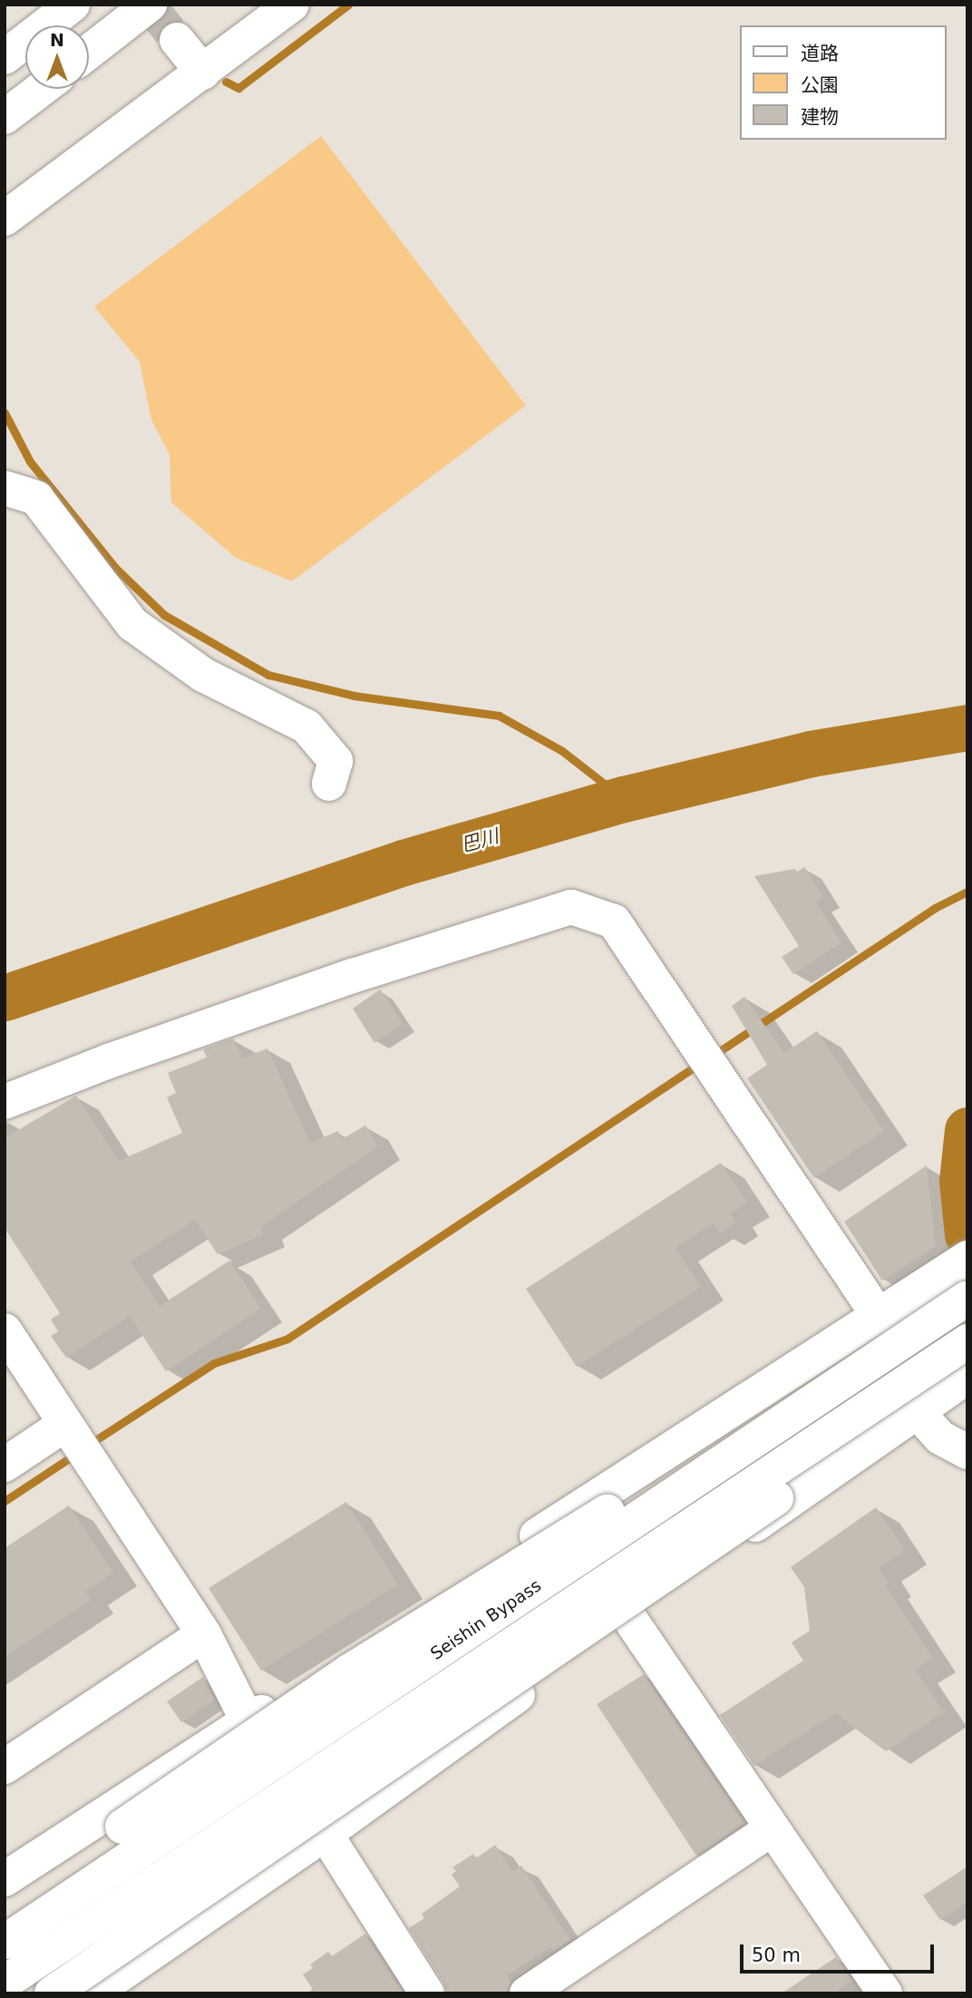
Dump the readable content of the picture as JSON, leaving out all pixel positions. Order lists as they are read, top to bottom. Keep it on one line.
{"streets":{"main road":["Seishin Bypass"]},"water":["巴川"],"legend":["道路","公園","建物"],"scale_bar":"50 m","north":"top"}
